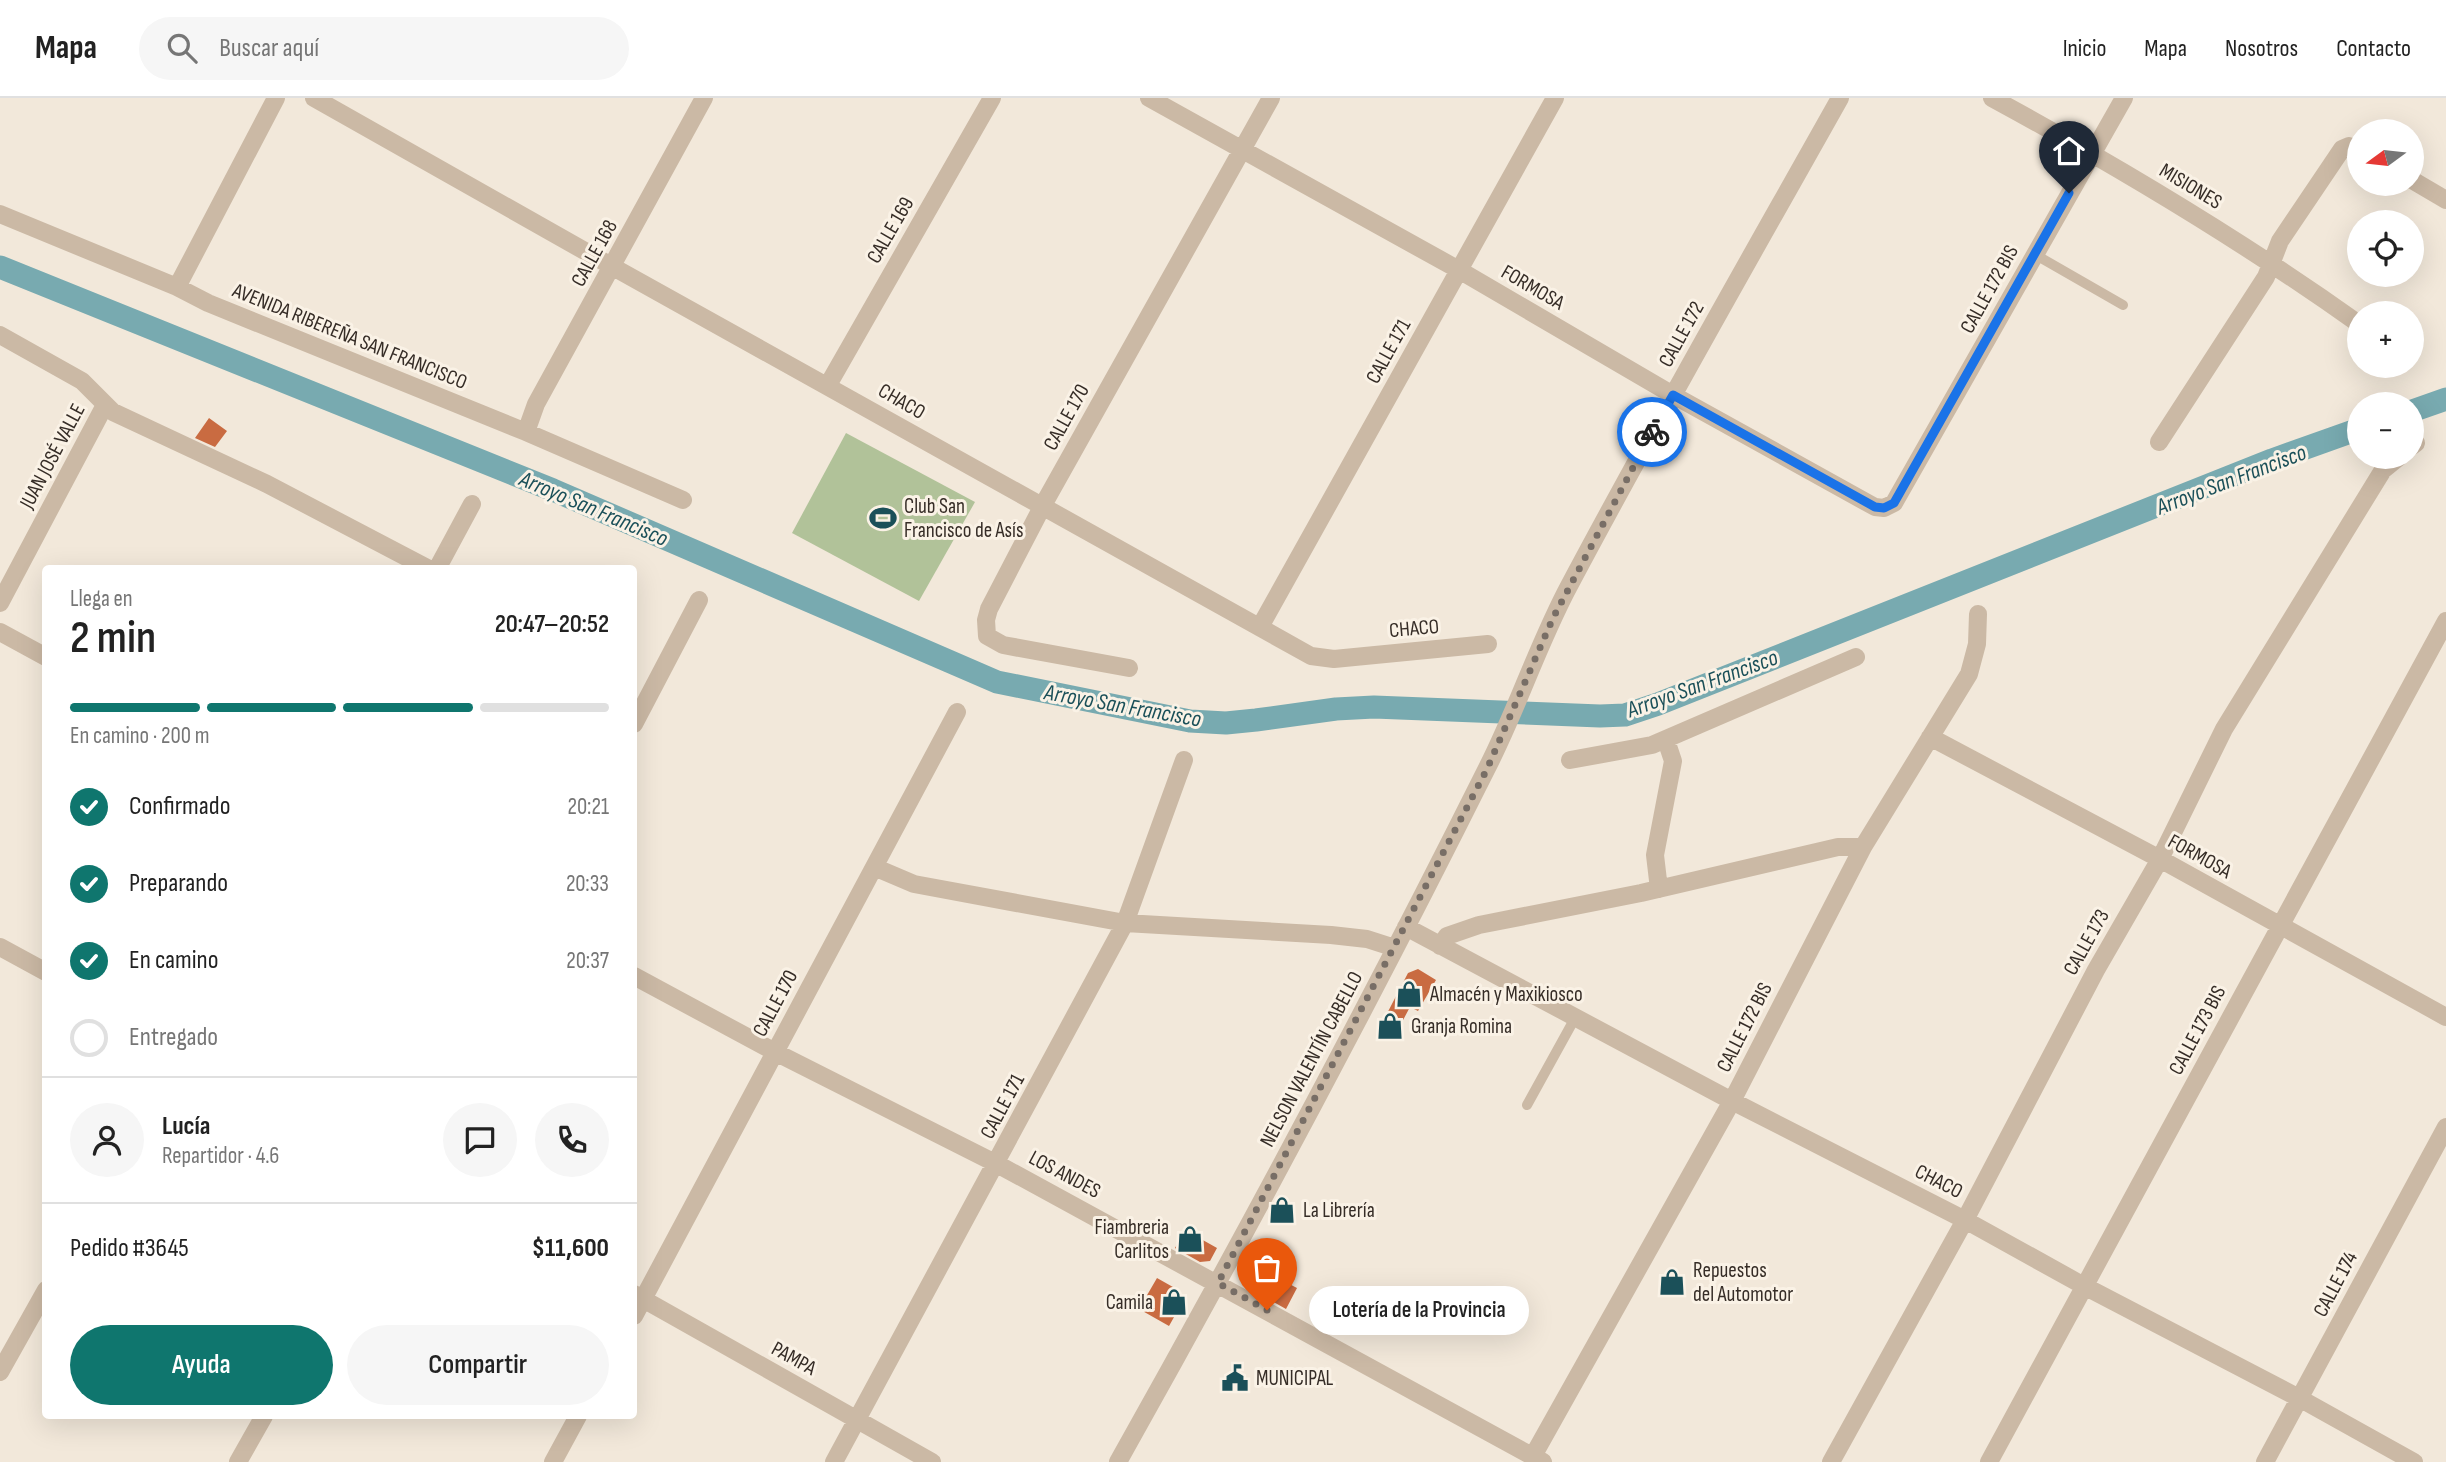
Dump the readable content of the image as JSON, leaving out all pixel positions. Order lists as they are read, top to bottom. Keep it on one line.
{"streets":{"street":["MISIONES","CALLE 169","CALLE 168","FORMOSA","CALLE 172 BIS","CALLE 172","AVENIDA RIBEREÑA SAN FRANCISCO","CALLE 171","CHACO","CALLE 170","JUAN JOSÉ VALLE","CALLE 173","CALLE 173 BIS","NELSON VALENTÍN CABELLO","LOS ANDES","CALLE 174","PAMPA"]},"crossings":[["MISIONES","CALLE 172 BIS"],["CALLE 169","CHACO"],["CALLE 168","AVENIDA RIBEREÑA SAN FRANCISCO"],["CALLE 168","CHACO"],["FORMOSA","CALLE 172 BIS"],["FORMOSA","CALLE 172"],["FORMOSA","CALLE 171"],["FORMOSA","CALLE 170"],["FORMOSA","CALLE 173"],["FORMOSA","CALLE 173 BIS"],["CALLE 172 BIS","CHACO"],["CALLE 172 BIS","LOS ANDES"],["CALLE 172","NELSON VALENTÍN CABELLO"],["CALLE 171","CHACO"],["CALLE 171","LOS ANDES"],["CALLE 171","PAMPA"],["CHACO","CALLE 170"],["CHACO","CALLE 173"],["CHACO","CALLE 173 BIS"],["CHACO","NELSON VALENTÍN CABELLO"],["CHACO","CALLE 174"],["CALLE 170","LOS ANDES"],["CALLE 170","PAMPA"],["NELSON VALENTÍN CABELLO","LOS ANDES"]],"water":["Arroyo San Francisco"],"places":{"sports":["Club San Francisco de Asís"],"shop":["Almacén y Maxikiosco","Granja Romina","La Librería","Fiambreria Carlitos","Repuestos del Automotor","Camila"],"other":["Lotería de la Provincia"],"public building":["MUNICIPAL"]},"north":"left","page":{"header":"Mapa","search":"Buscar aquí","nav":["Inicio","Mapa","Nosotros","Contacto"],"map_buttons":["+","−"],"heading":["2 min","Llega en","20:47–20:52"],"panel":["Lucía","Repartidor · 4.6","Pedido #3645","$11,600"],"bar":"En camino · 200 m","list":[["Confirmado","20:21"],["Preparando","20:33"],["En camino","20:37"],"Entregado"],"bubble":"Lotería de la Provincia","buttons":["Ayuda","Compartir"]}}
